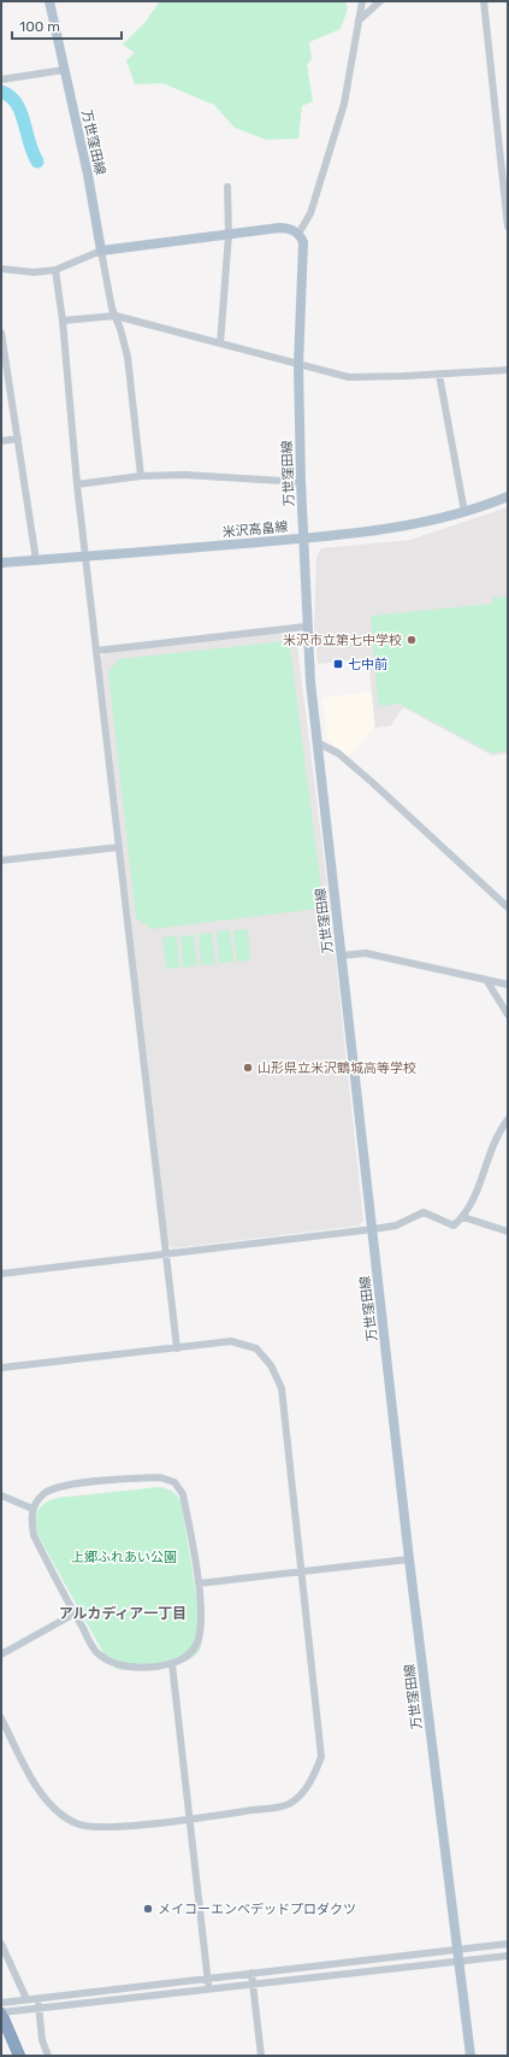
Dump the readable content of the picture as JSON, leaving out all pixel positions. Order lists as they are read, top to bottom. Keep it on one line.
{"streets":{"main road":["万世窪田線","米沢高畠線"]},"crossings":[["万世窪田線","米沢高畠線"]],"districts":["アルカディア一丁目"],"parks":["上郷ふれあい公園"],"places":{"other":["米沢市立第七中学校","山形県立米沢鶴城高等学校","メイコーエンベデッドプロダクツ"],"transit":["七中前"]},"scale_bar":"100 m"}
